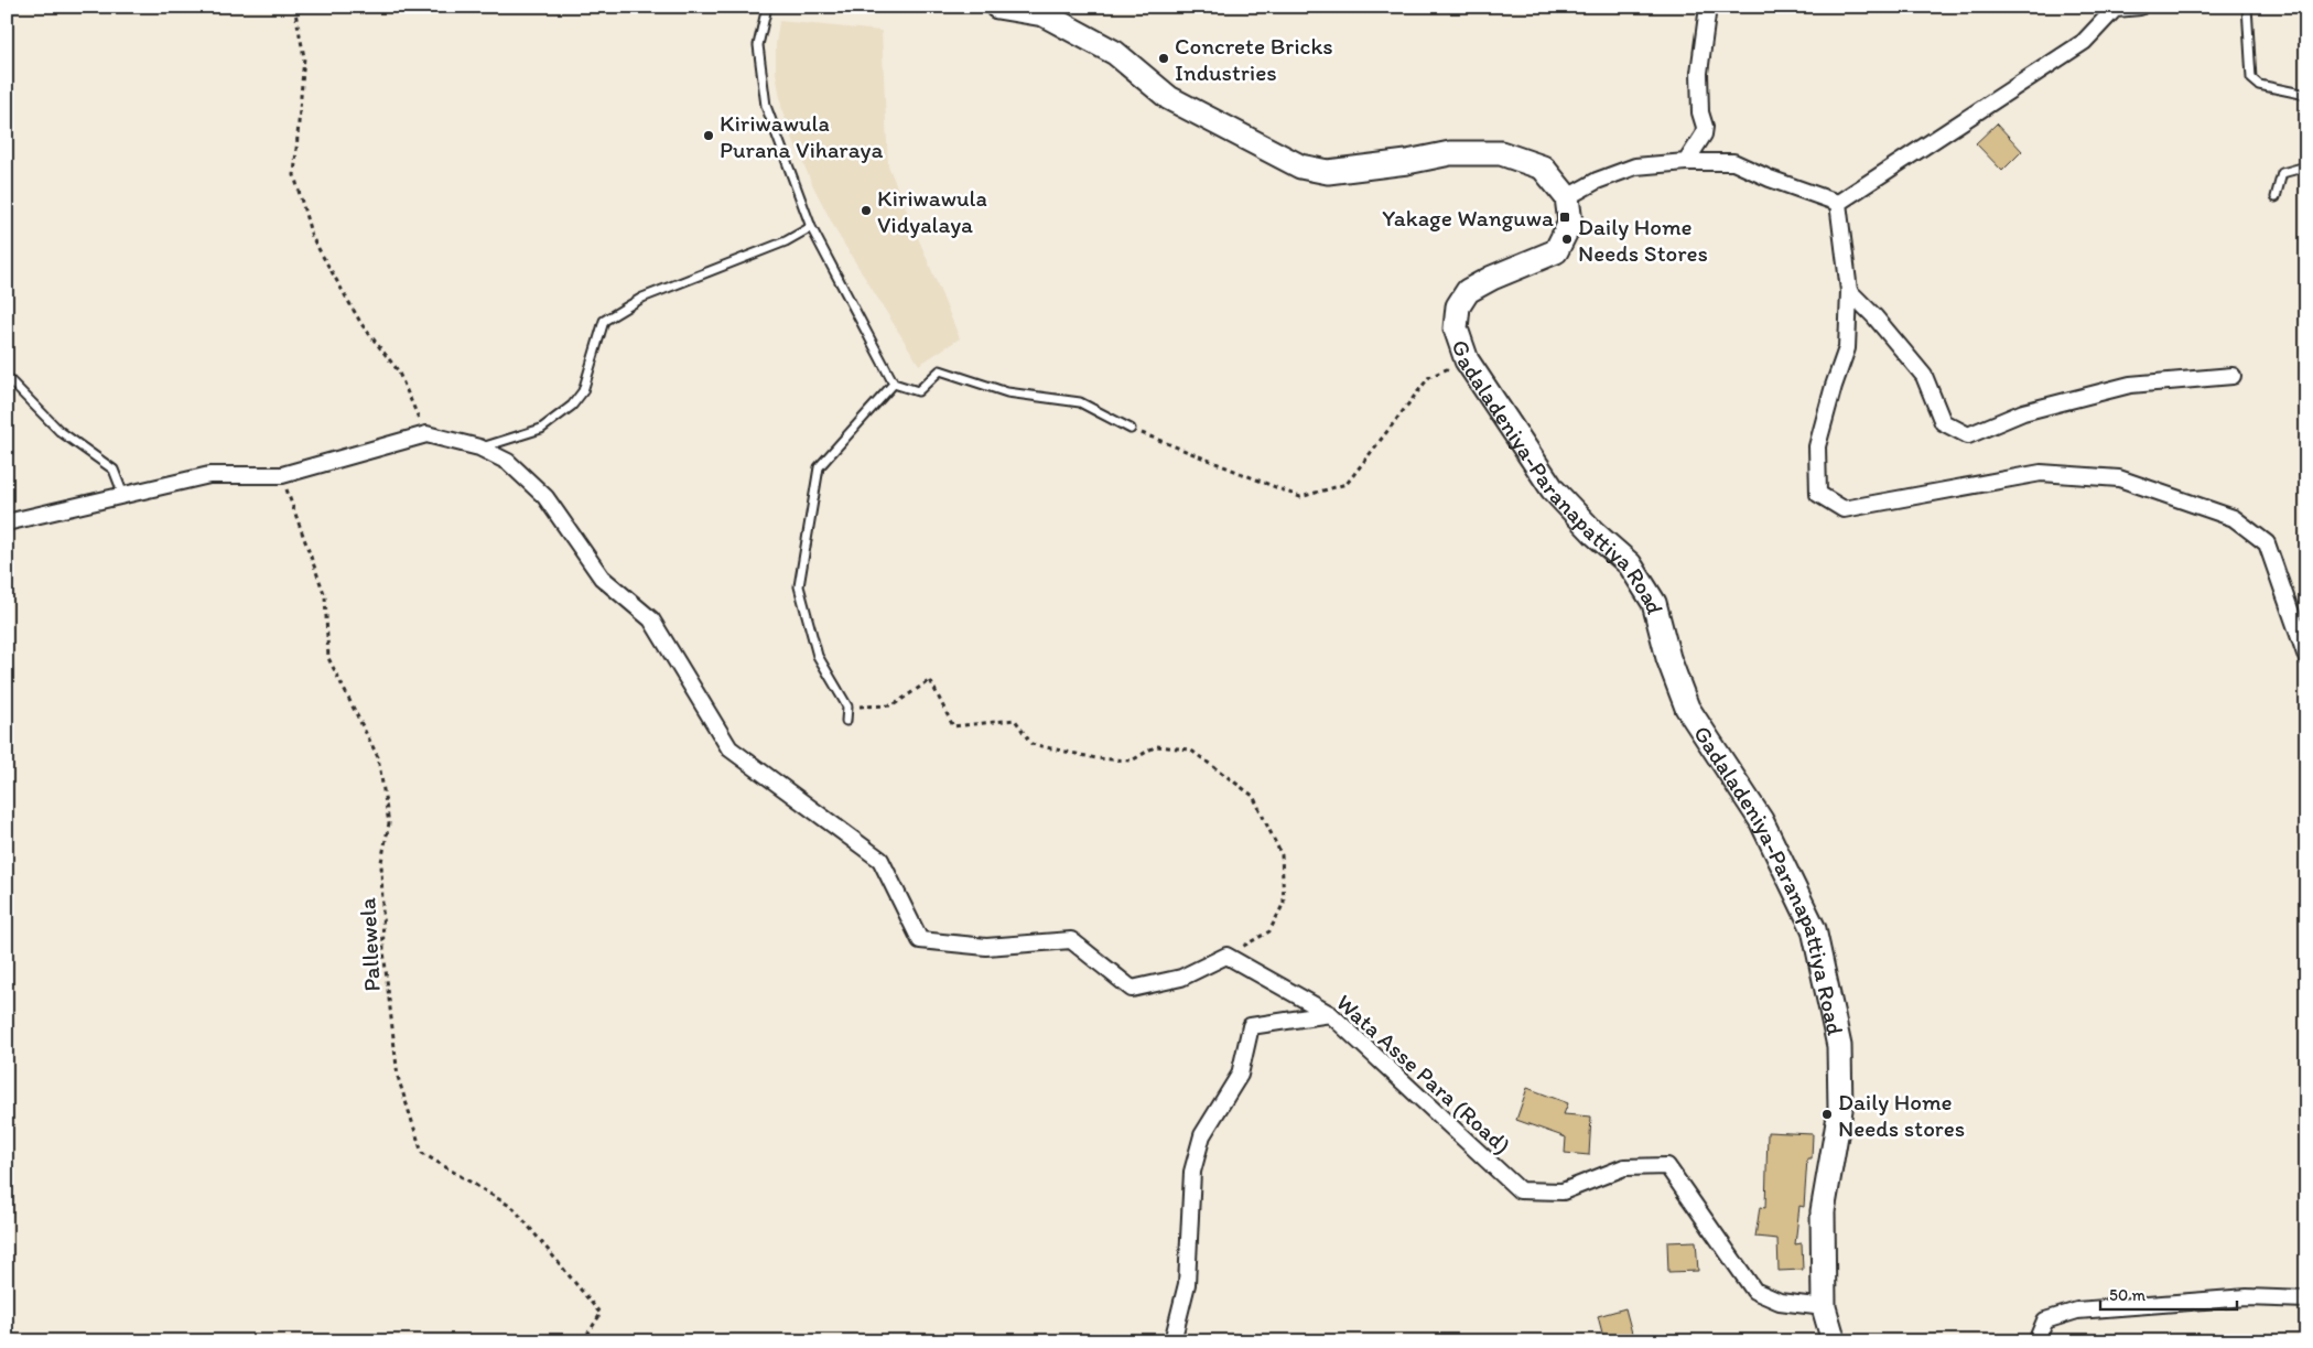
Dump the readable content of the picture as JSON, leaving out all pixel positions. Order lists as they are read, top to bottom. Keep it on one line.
{"streets":{"main road":["Gadaladeniya-Paranapattiya Road"],"street":["Wata Asse Para (Road)"],"path":["Pallewela"]},"crossings":[["Gadaladeniya-Paranapattiya Road","Wata Asse Para (Road)"]],"places":{"other":["Concrete Bricks Industries","Kiriwawula Purana Viharaya","Kiriwawula Vidyalaya","Daily Home Needs Stores","Daily Home Needs stores"],"transit":["Yakage Wanguwa"]},"scale_bar":"50 m"}
